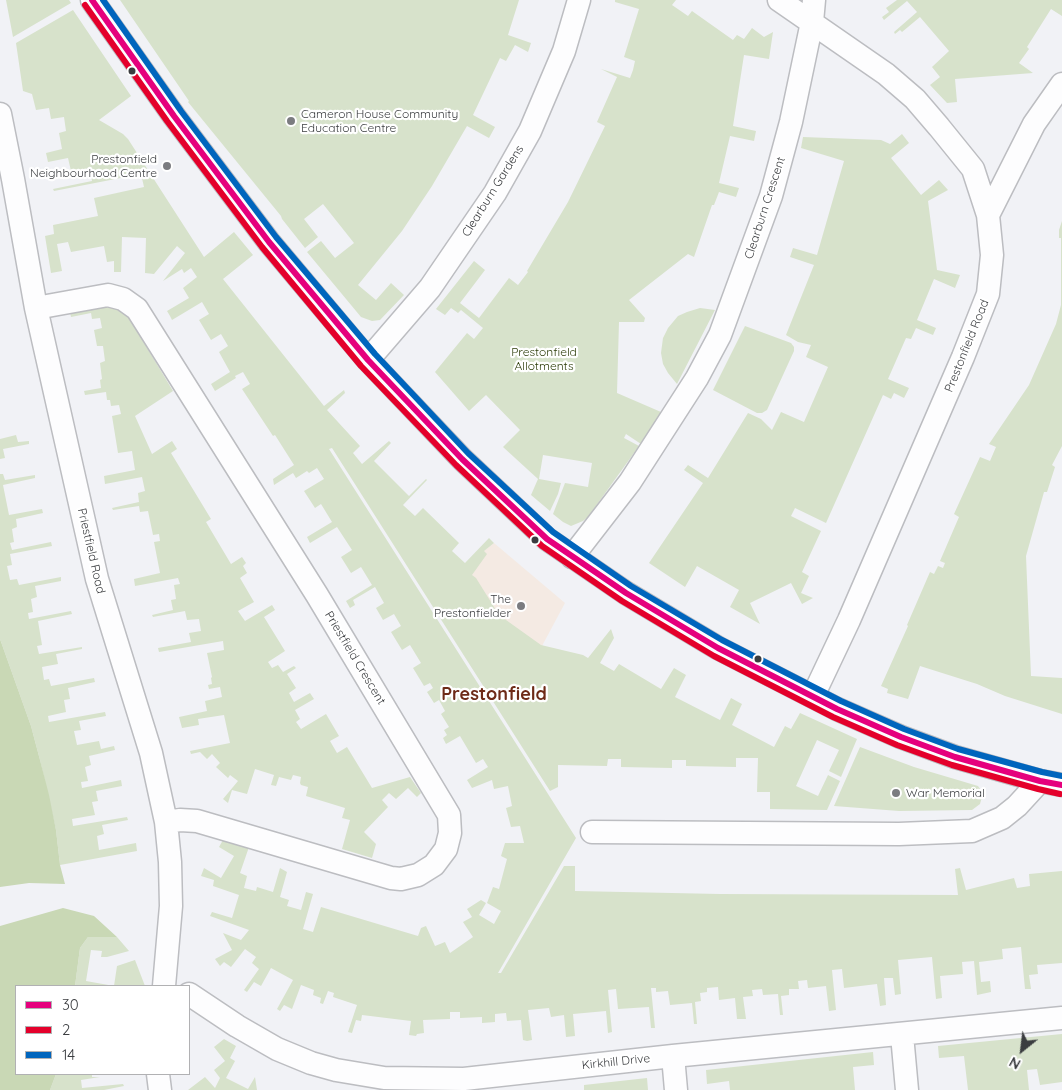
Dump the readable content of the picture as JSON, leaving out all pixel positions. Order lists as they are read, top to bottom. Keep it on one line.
{"streets":{"street":["Clearburn Gardens","Clearburn Crescent","Prestonfield Road","Priestfield Road","Priestfield Crescent","Kirkhill Drive"]},"crossings":[["Clearburn Crescent","Prestonfield Road"],["Priestfield Road","Priestfield Crescent"]],"districts":["Prestonfield"],"parks":["Prestonfield Allotments"],"places":["Cameron House Community Education Centre","Prestonfield Neighbourhood Centre","The Prestonfielder","War Memorial"],"lines":["transit line 30","transit line 14","transit line 2"],"legend":["30","2","14"],"north":"bottom left"}
